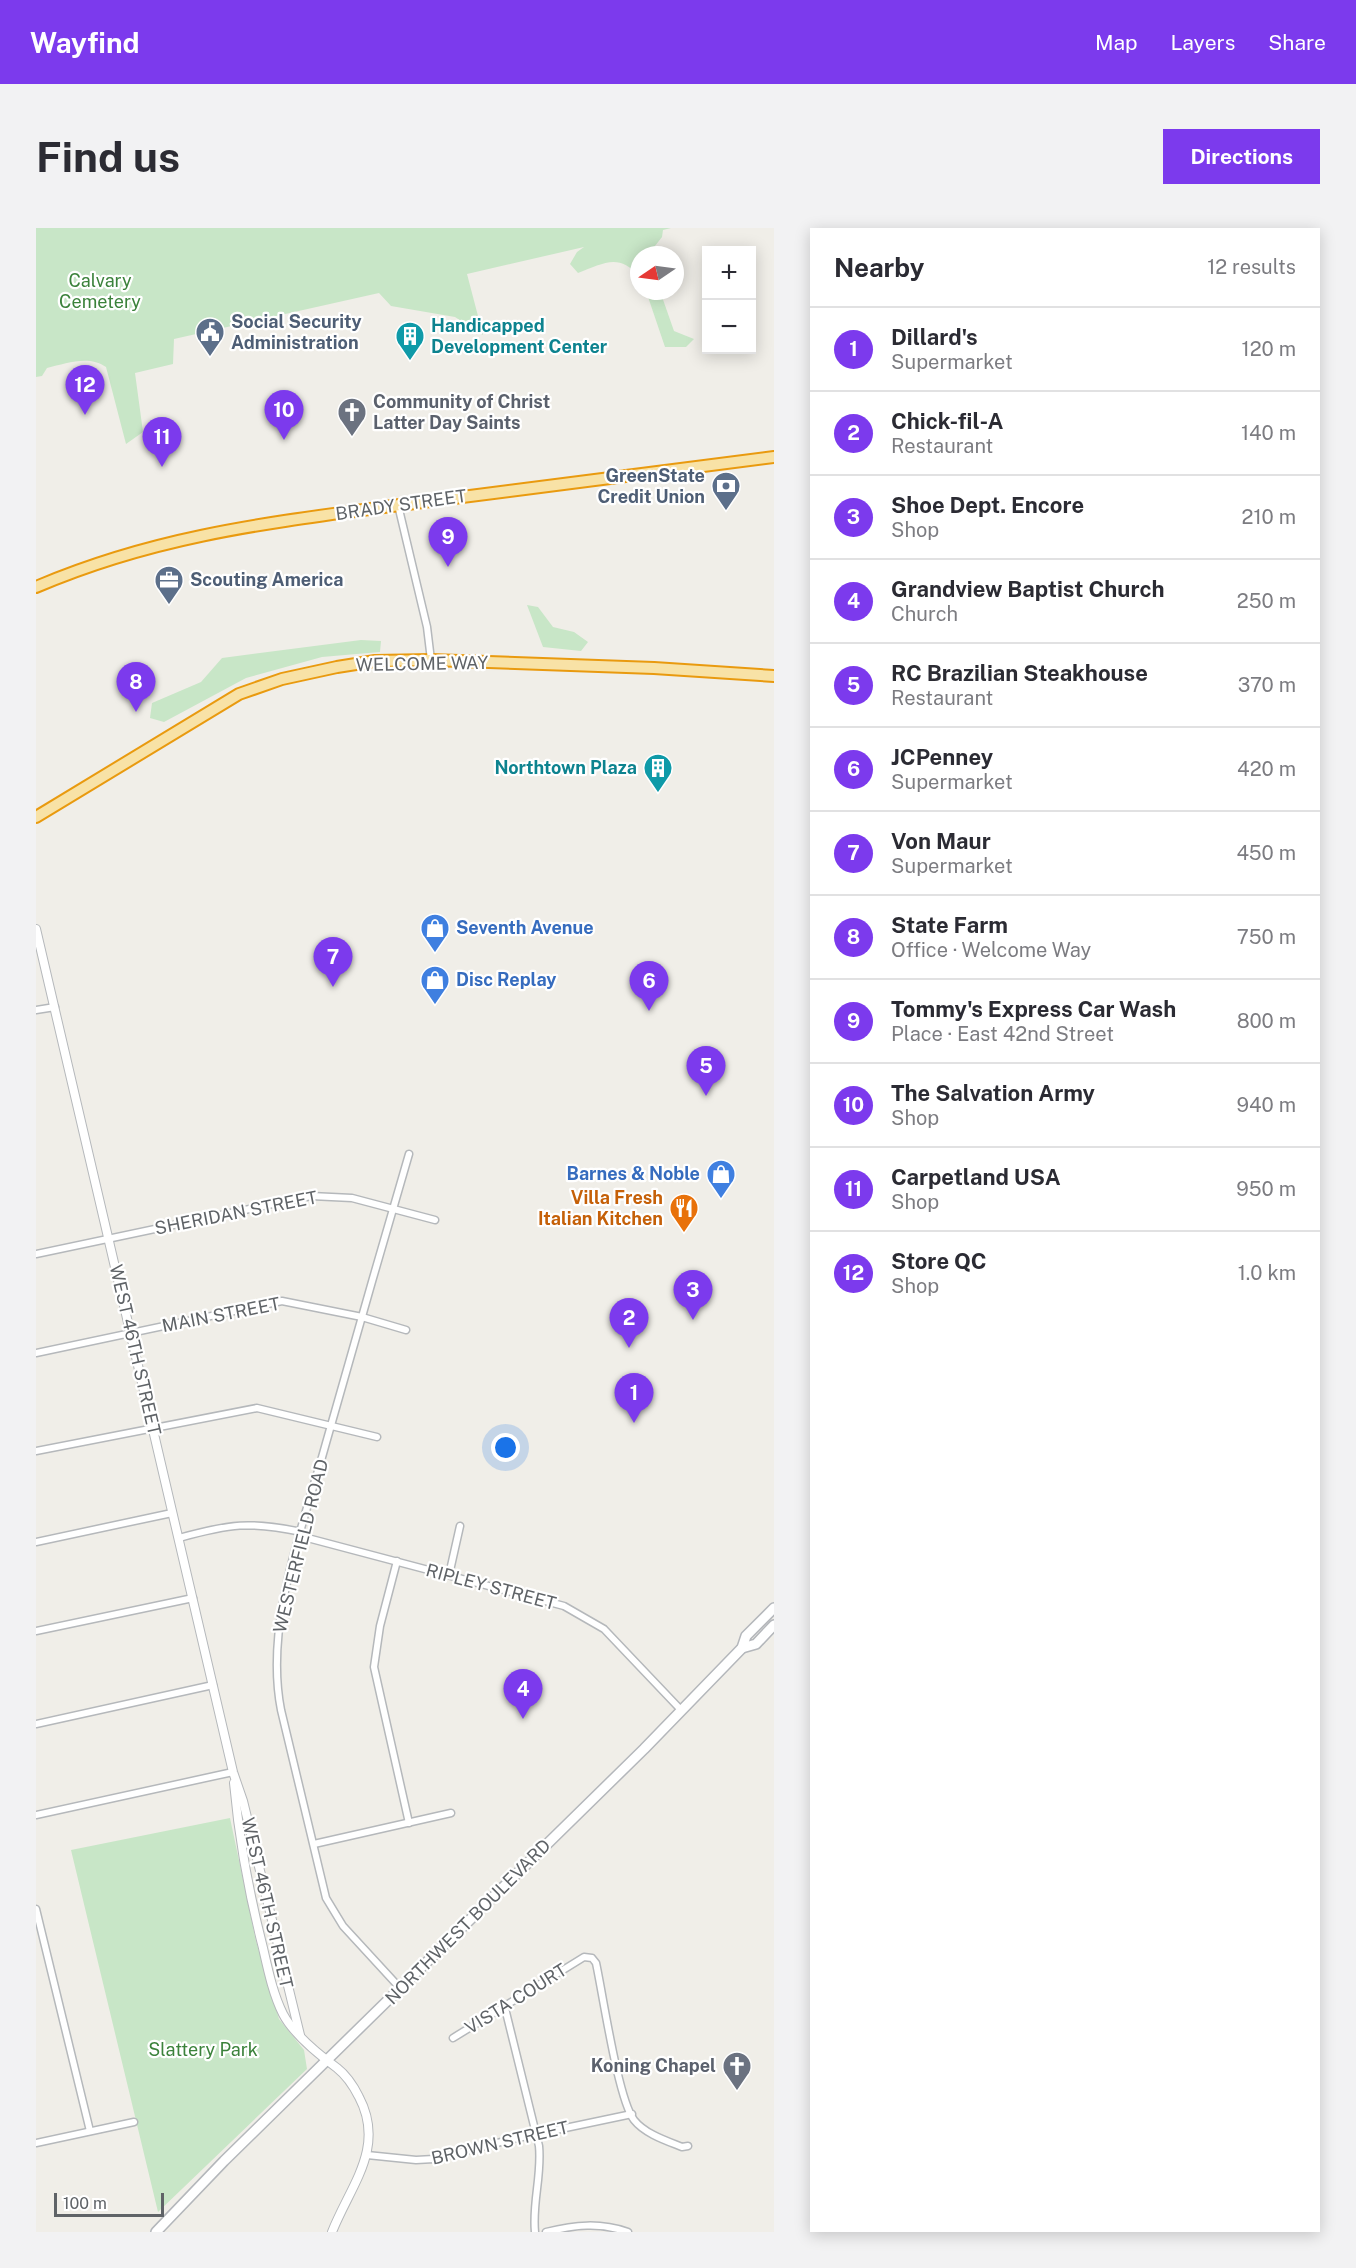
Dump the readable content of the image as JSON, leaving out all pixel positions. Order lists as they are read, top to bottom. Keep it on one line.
{"streets":{"highway":["BRADY STREET","WELCOME WAY"],"main road":["NORTHWEST BOULEVARD"],"street":["SHERIDAN STREET","MAIN STREET","WEST 46TH STREET","WESTERFIELD ROAD","RIPLEY STREET","VISTA COURT","BROWN STREET"]},"crossings":[["SHERIDAN STREET","WEST 46TH STREET"],["SHERIDAN STREET","WESTERFIELD ROAD"],["MAIN STREET","WEST 46TH STREET"],["MAIN STREET","WESTERFIELD ROAD"],["WEST 46TH STREET","RIPLEY STREET"],["WEST 46TH STREET","NORTHWEST BOULEVARD"],["WEST 46TH STREET","BROWN STREET"],["WESTERFIELD ROAD","RIPLEY STREET"],["WESTERFIELD ROAD","NORTHWEST BOULEVARD"],["RIPLEY STREET","NORTHWEST BOULEVARD"],["VISTA COURT","BROWN STREET"]],"parks":["Calvary Cemetery","Slattery Park"],"places":{"public building":["Social Security Administration"],"building":["Handicapped Development Center","Northtown Plaza"],"church":["Community of Christ Latter Day Saints","Koning Chapel"],"bank":["GreenState Credit Union"],"office":["Scouting America"],"shop":["Seventh Avenue","Disc Replay","Barnes & Noble"],"restaurant":["Villa Fresh Italian Kitchen"]},"scale_bar":"100 m","north":"left","page":{"header":"Wayfind","nav":["Map","Layers","Share"],"buttons":"Directions","title":"Find us","heading":["Nearby","12 results"],"map_buttons":["+","−"],"list":[{"mark":"1","name":"Dillard's","note":"Supermarket","value":"120 m"},{"mark":"2","name":"Chick-fil-A","note":"Restaurant","value":"140 m"},{"mark":"3","name":"Shoe Dept. Encore","note":"Shop","value":"210 m"},{"mark":"4","name":"Grandview Baptist Church","note":"Church","value":"250 m"},{"mark":"5","name":"RC Brazilian Steakhouse","note":"Restaurant","value":"370 m"},{"mark":"6","name":"JCPenney","note":"Supermarket","value":"420 m"},{"mark":"7","name":"Von Maur","note":"Supermarket","value":"450 m"},{"mark":"8","name":"State Farm","note":"Office · Welcome Way","value":"750 m"},{"mark":"9","name":"Tommy's Express Car Wash","note":"Place · East 42nd Street","value":"800 m"},{"mark":"10","name":"The Salvation Army","note":"Shop","value":"940 m"},{"mark":"11","name":"Carpetland USA","note":"Shop","value":"950 m"},{"mark":"12","name":"Store QC","note":"Shop","value":"1.0 km"}],"pins":["12","10","11","9","8","7","6","5","3","2","1","4"],"scale":"100 m"}}
